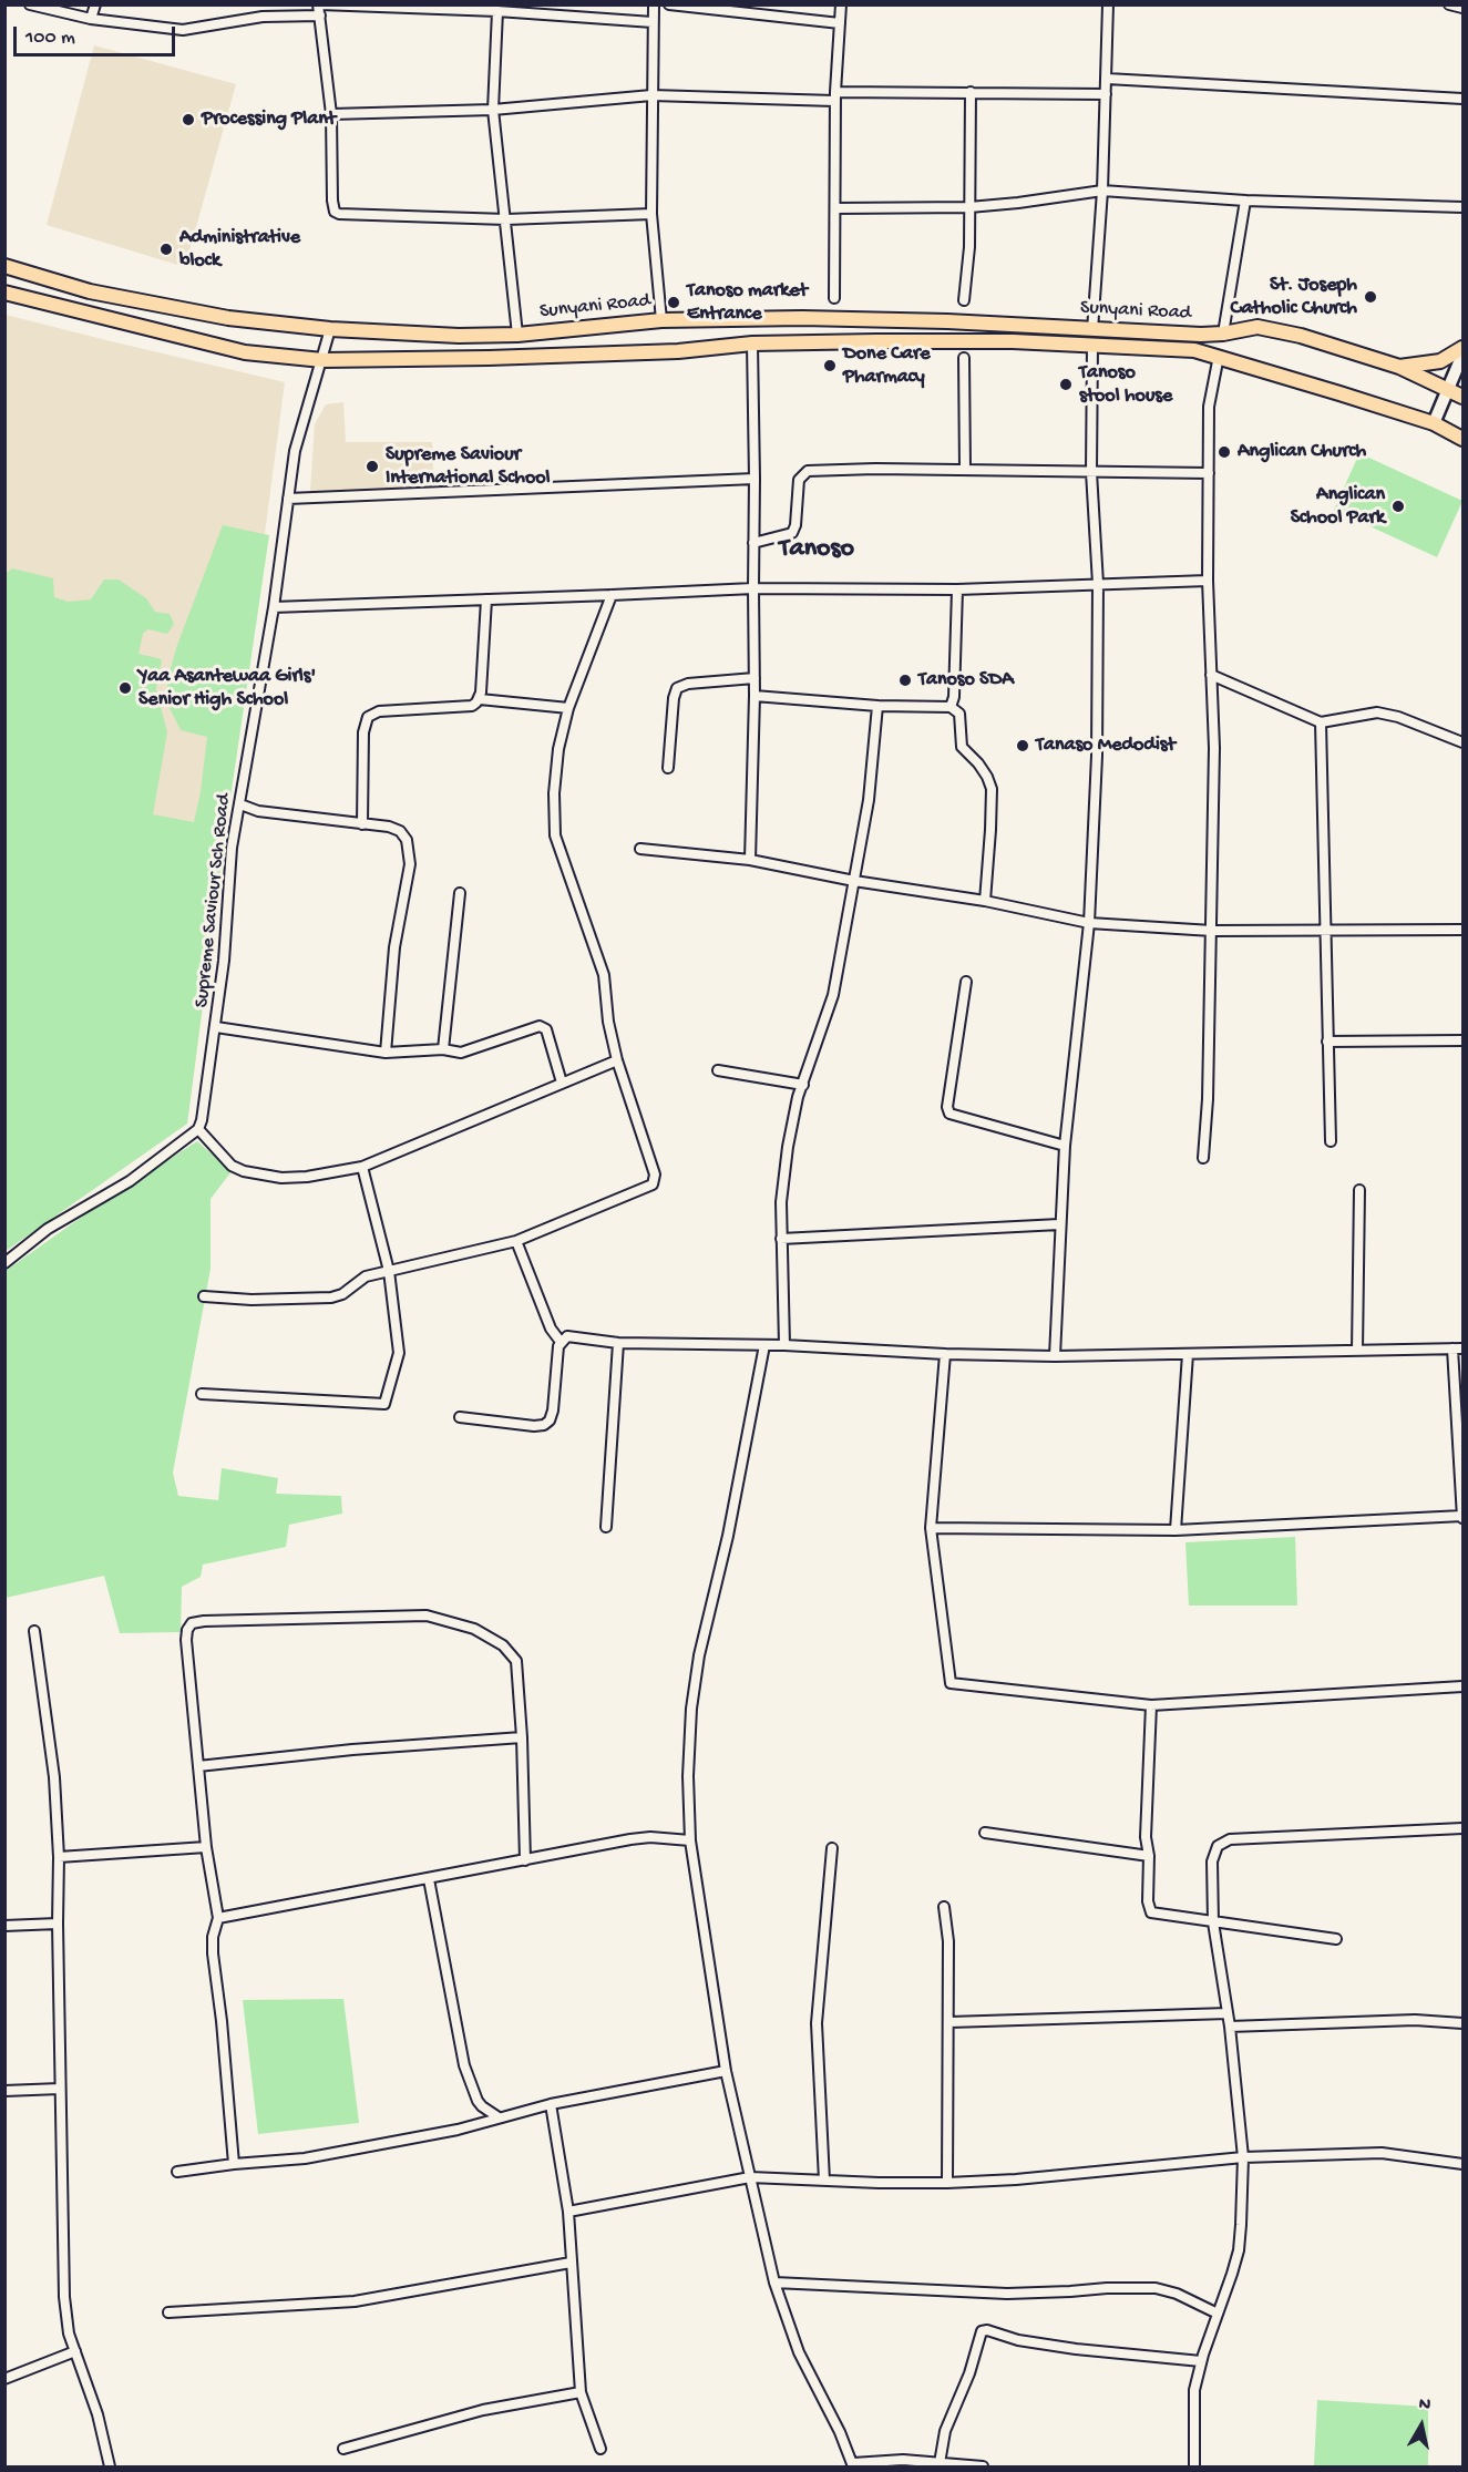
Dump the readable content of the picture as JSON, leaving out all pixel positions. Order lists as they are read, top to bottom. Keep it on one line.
{"streets":{"main road":["Sunyani Road"],"street":["Supreme Saviour Sch Road"]},"crossings":[["Sunyani Road","Supreme Saviour Sch Road"]],"districts":["Tanoso"],"places":["Processing Plant","Administrative block","St. Joseph Catholic Church","Tanoso market Entrance","Done Care Pharmacy","Tanoso stool house","Anglican Church","Supreme Saviour International School","Anglican School Park","Tanoso SDA","Yaa Asantewaa Girls' Senior High School","Tanaso Medodist"],"scale_bar":"100 m","north":"top"}
